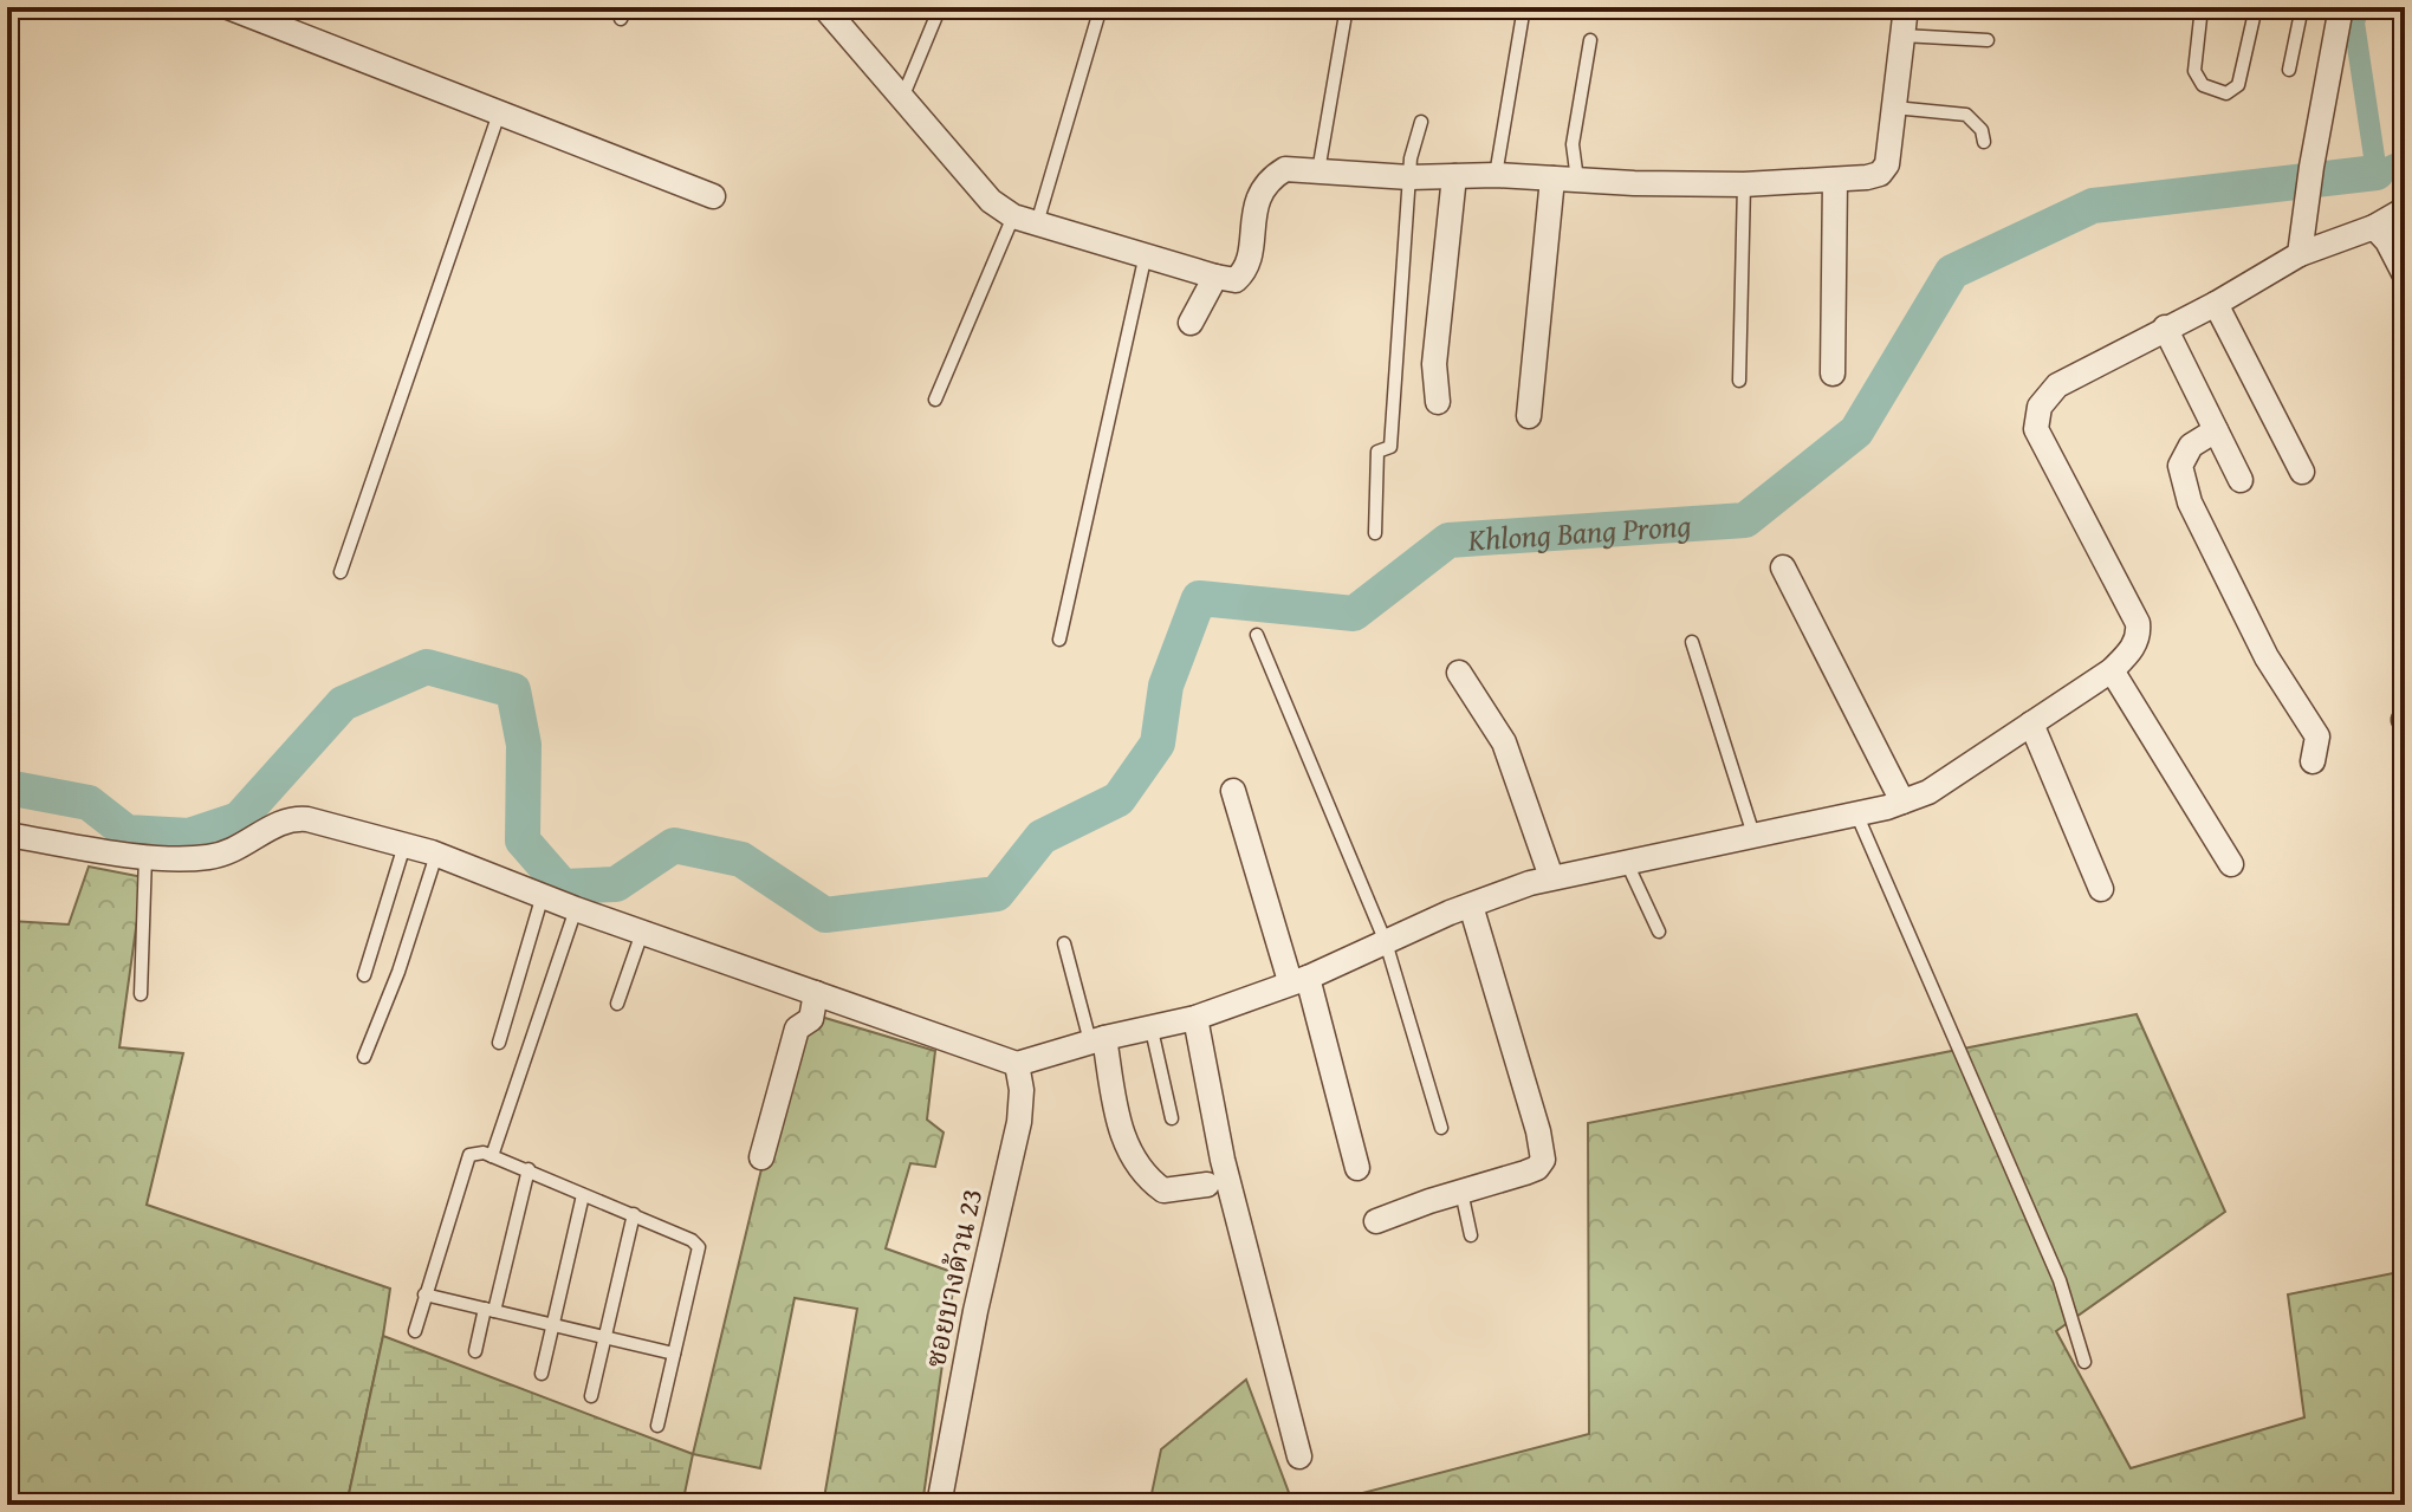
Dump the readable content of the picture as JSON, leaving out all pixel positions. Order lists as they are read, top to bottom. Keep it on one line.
{"streets":{"street":["ซอยบางด้วน 23"]},"water":["Khlong Bang Prong"]}
